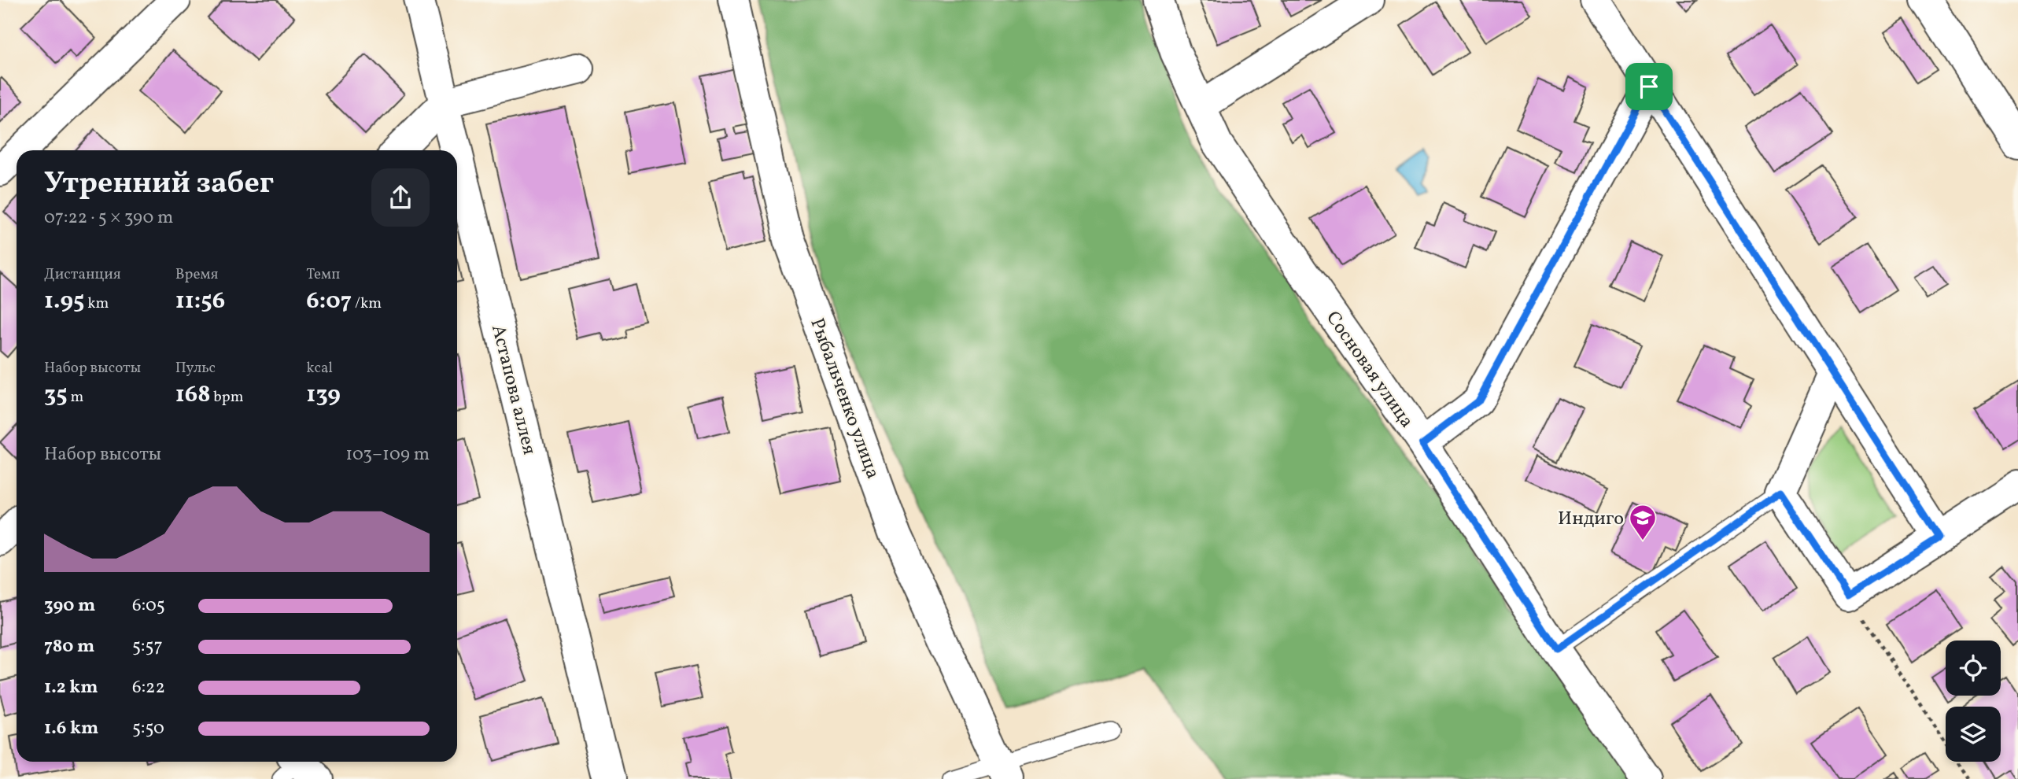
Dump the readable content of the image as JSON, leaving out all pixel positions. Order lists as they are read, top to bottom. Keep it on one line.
{"streets":{"street":["Сосновая улица","Астапова аллея","Рыбальченко улица"]},"places":{"school or university":["Индиго"]},"page":{"heading":["Утренний забег","07:22 · 5 × 390 m"],"stats":[["Дистанция","1.95 km"],["Время","11:56"],["Темп","6:07 /km"],["Набор высоты","35 m"],["Пульс","168 bpm"],["kcal","139"]],"chart":["Набор высоты","103–109 m"],"list":[{"name":"390 m","note":"6:05"},{"name":"780 m","note":"5:57"},{"name":"1.2 km","note":"6:22"},{"name":"1.6 km","note":"5:50"}]}}
